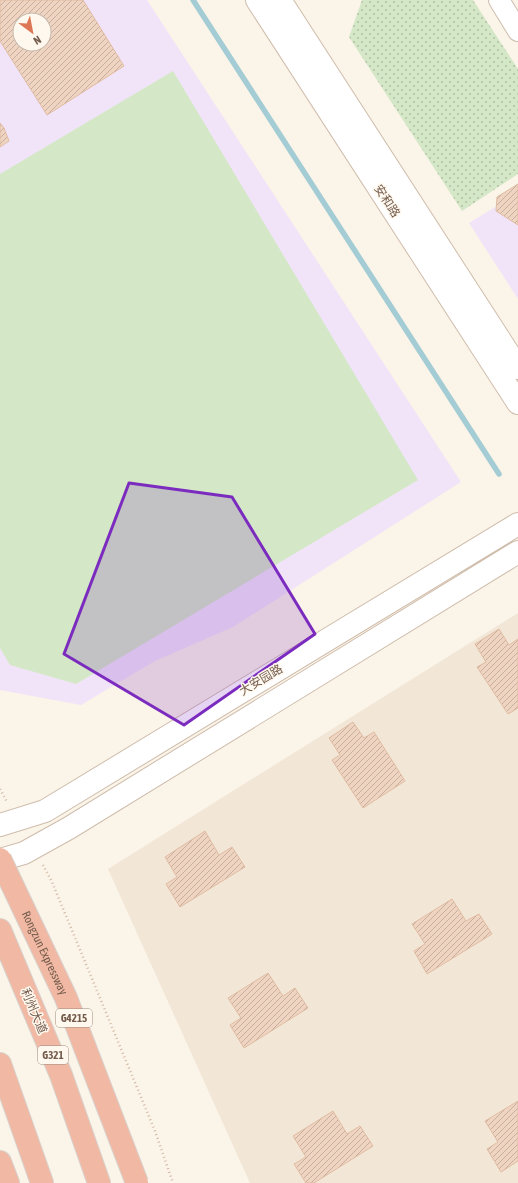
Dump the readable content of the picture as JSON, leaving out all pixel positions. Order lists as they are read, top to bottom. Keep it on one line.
{"streets":{"highway":["Rongzun Expressway","利州大道","G4215","G321"],"street":["安和路","大安园路"]},"north":"bottom right"}
